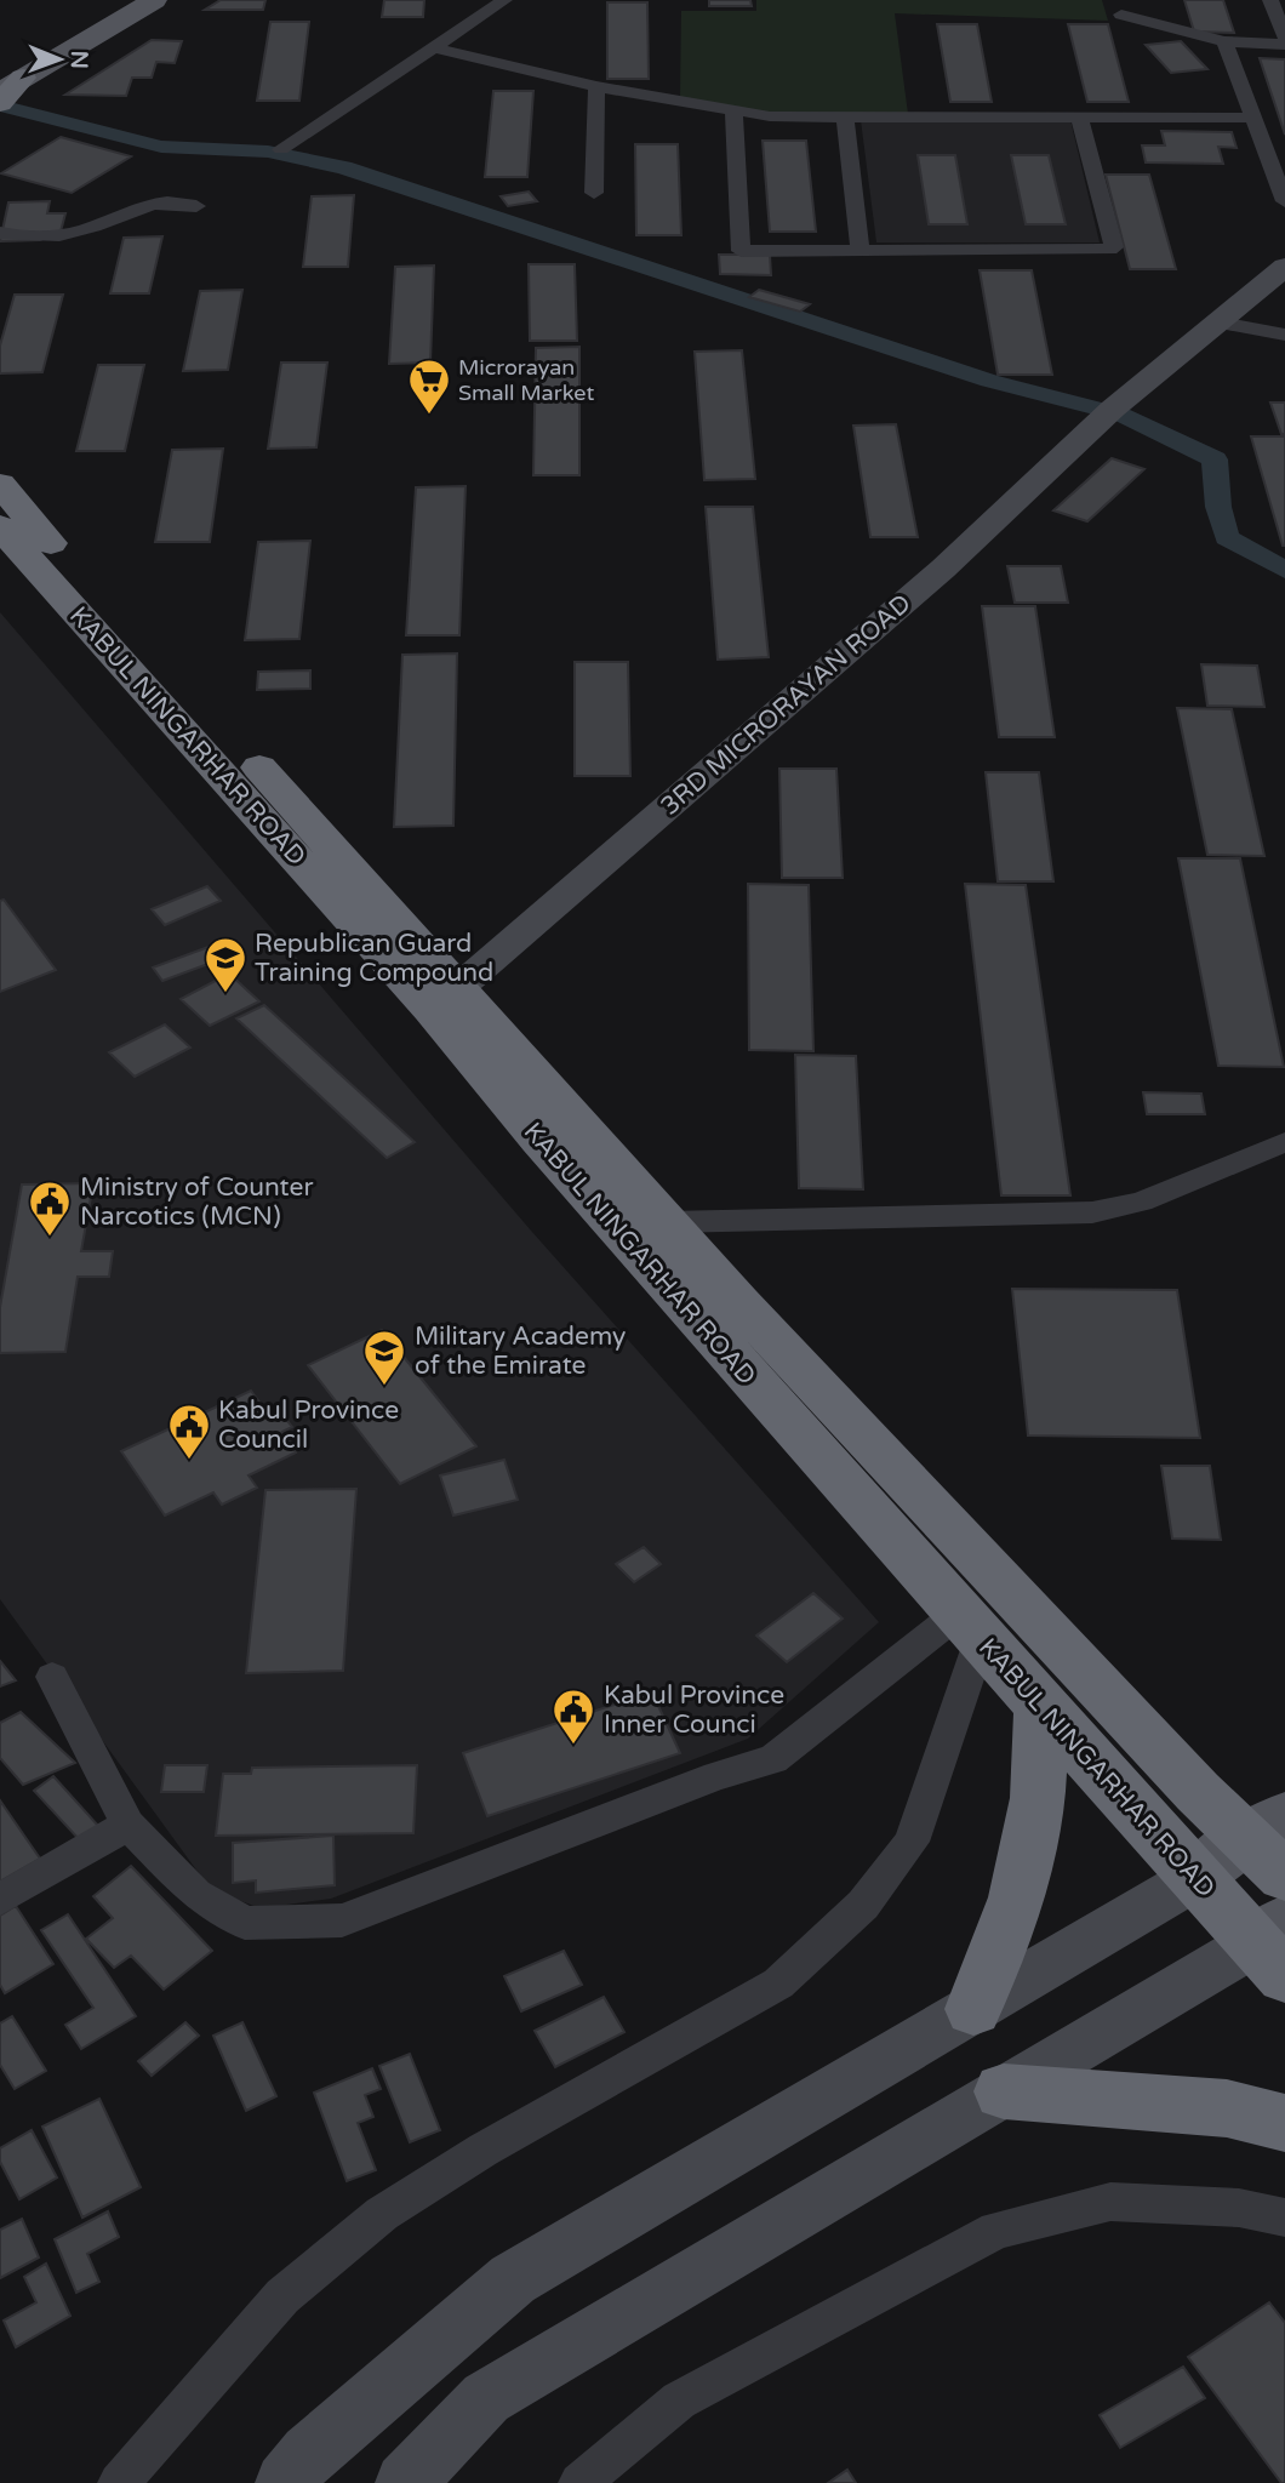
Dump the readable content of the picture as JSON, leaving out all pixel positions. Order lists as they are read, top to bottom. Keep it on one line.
{"streets":{"highway":["KABUL NINGARHAR ROAD"],"street":["3RD MICRORAYAN ROAD"]},"crossings":[["3RD MICRORAYAN ROAD","KABUL NINGARHAR ROAD"]],"places":{"supermarket":["Microrayan Small Market"],"school or university":["Republican Guard Training Compound","Military Academy of the Emirate"],"public building":["Ministry of Counter Narcotics (MCN)","Kabul Province Council","Kabul Province Inner Counci"]},"north":"right"}
